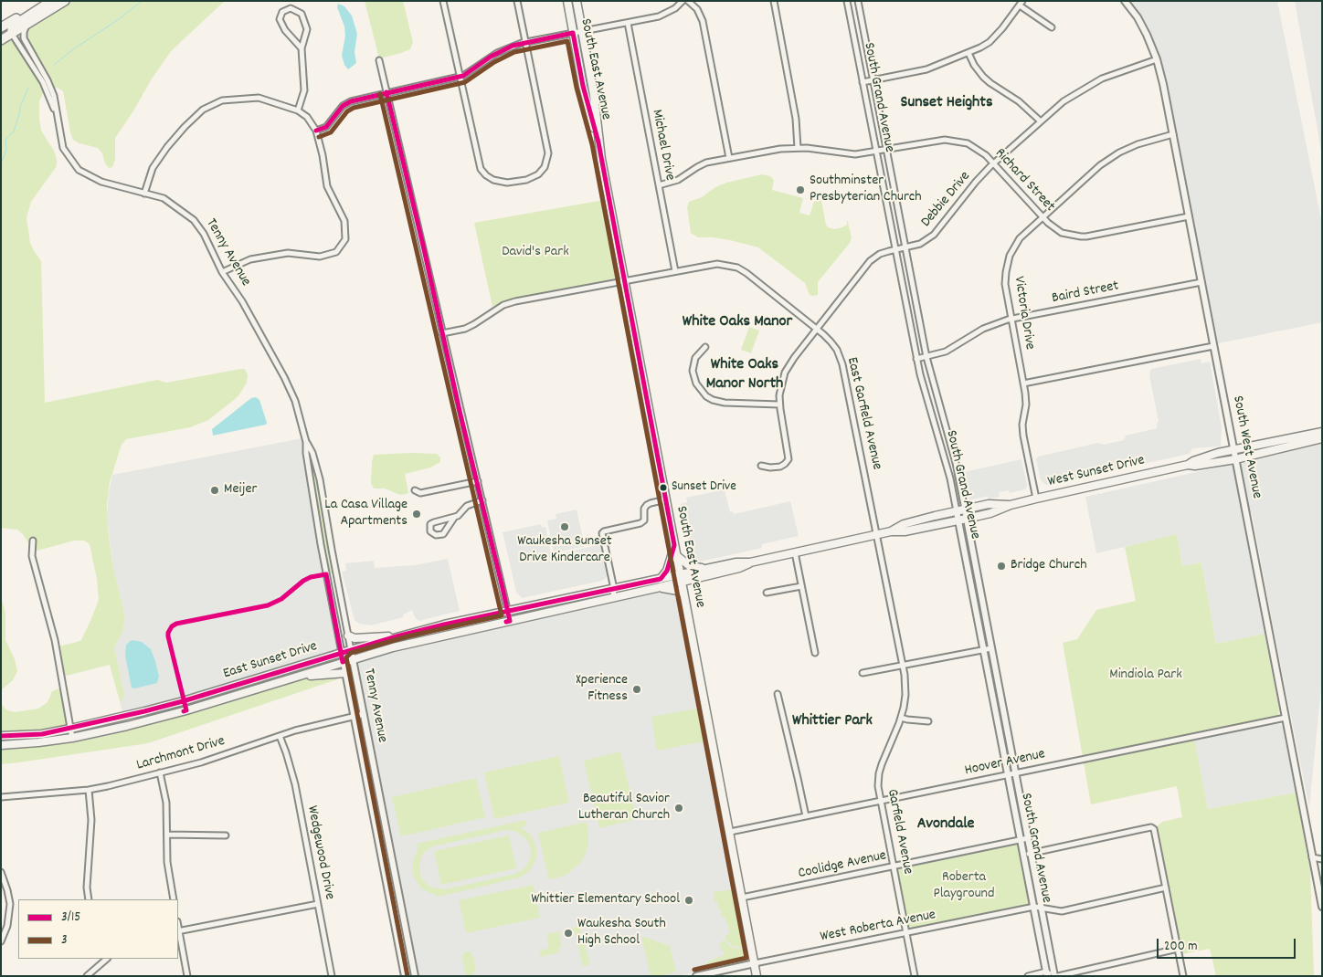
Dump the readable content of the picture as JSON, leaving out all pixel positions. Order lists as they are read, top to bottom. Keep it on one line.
{"streets":{"main road":["South East Avenue","West Sunset Drive","East Sunset Drive"],"street":["South Grand Avenue","Michael Drive","Richard Street","Debbie Drive","Tenny Avenue","Baird Street","Victoria Drive","East Garfield Avenue","South West Avenue","Larchmont Drive","Hoover Avenue","Garfield Avenue","Wedgewood Drive","Coolidge Avenue","West Roberta Avenue"]},"crossings":[["South East Avenue","East Garfield Avenue"],["South East Avenue","West Sunset Drive"],["South East Avenue","East Sunset Drive"],["South East Avenue","Hoover Avenue"],["South East Avenue","Coolidge Avenue"],["South East Avenue","West Roberta Avenue"],["South Grand Avenue","Richard Street"],["South Grand Avenue","Debbie Drive"],["South Grand Avenue","Baird Street"],["South Grand Avenue","West Sunset Drive"],["South Grand Avenue","Hoover Avenue"],["South Grand Avenue","Coolidge Avenue"],["South Grand Avenue","West Roberta Avenue"],["Michael Drive","Richard Street"],["Michael Drive","East Garfield Avenue"],["Richard Street","Debbie Drive"],["Richard Street","Victoria Drive"],["Richard Street","South West Avenue"],["Debbie Drive","East Garfield Avenue"],["Debbie Drive","South West Avenue"],["Tenny Avenue","East Sunset Drive"],["Tenny Avenue","Larchmont Drive"],["Baird Street","Victoria Drive"],["Baird Street","South West Avenue"],["Victoria Drive","South West Avenue"],["Victoria Drive","West Sunset Drive"],["East Garfield Avenue","West Sunset Drive"],["East Garfield Avenue","Garfield Avenue"],["South West Avenue","West Sunset Drive"],["South West Avenue","Hoover Avenue"],["West Sunset Drive","East Sunset Drive"],["West Sunset Drive","Garfield Avenue"],["Larchmont Drive","Wedgewood Drive"],["Hoover Avenue","Garfield Avenue"],["Garfield Avenue","Coolidge Avenue"],["Garfield Avenue","West Roberta Avenue"]],"districts":["Sunset Heights","White Oaks Manor","White Oaks Manor North","Whittier Park","Avondale"],"parks":["David's Park","Mindiola Park","Roberta Playground"],"places":["Southminster Presbyterian Church","Sunset Drive","Meijer","La Casa Village Apartments","Waukesha Sunset Drive Kindercare","Bridge Church","Xperience Fitness","Beautiful Savior Lutheran Church","Whittier Elementary School","Waukesha South High School"],"lines":["transit line 3/15","transit line 3"],"legend":["3/15","3"],"scale_bar":"200 m"}
